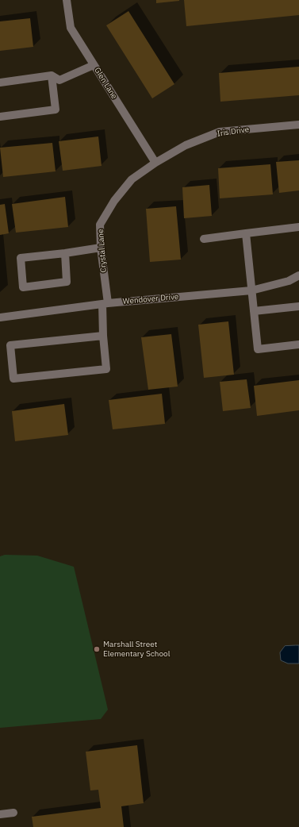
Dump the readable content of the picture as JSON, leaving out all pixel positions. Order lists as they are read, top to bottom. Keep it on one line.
{"streets":{"street":["Glen Lane","Iris Drive","Crystal Lane","Wendover Drive"]},"crossings":[["Glen Lane","Iris Drive"],["Glen Lane","Crystal Lane"],["Iris Drive","Crystal Lane"],["Crystal Lane","Wendover Drive"]],"places":["Marshall Street Elementary School"]}
